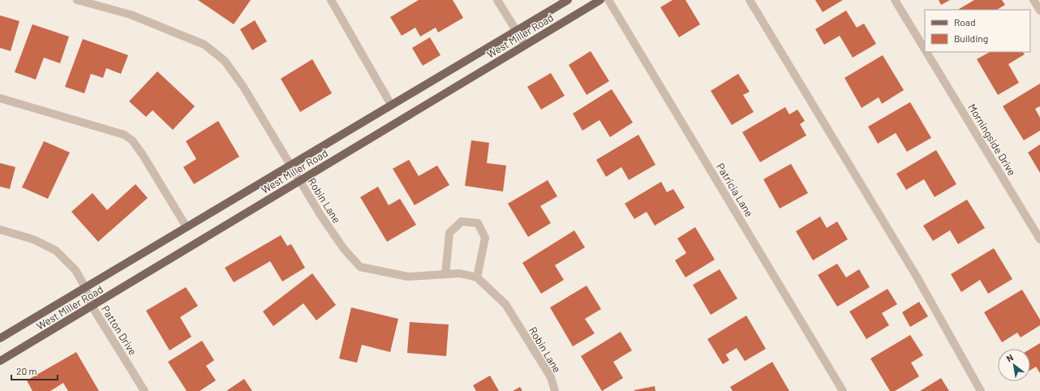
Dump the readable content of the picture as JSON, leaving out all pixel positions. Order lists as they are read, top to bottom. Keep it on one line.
{"streets":{"main road":["West Miller Road"],"street":["Morningside Drive","Patricia Lane","Robin Lane","Patton Drive"]},"crossings":[["West Miller Road","Robin Lane"],["West Miller Road","Patton Drive"]],"legend":["Road","Building"],"scale_bar":"20 m","north":"top left"}
